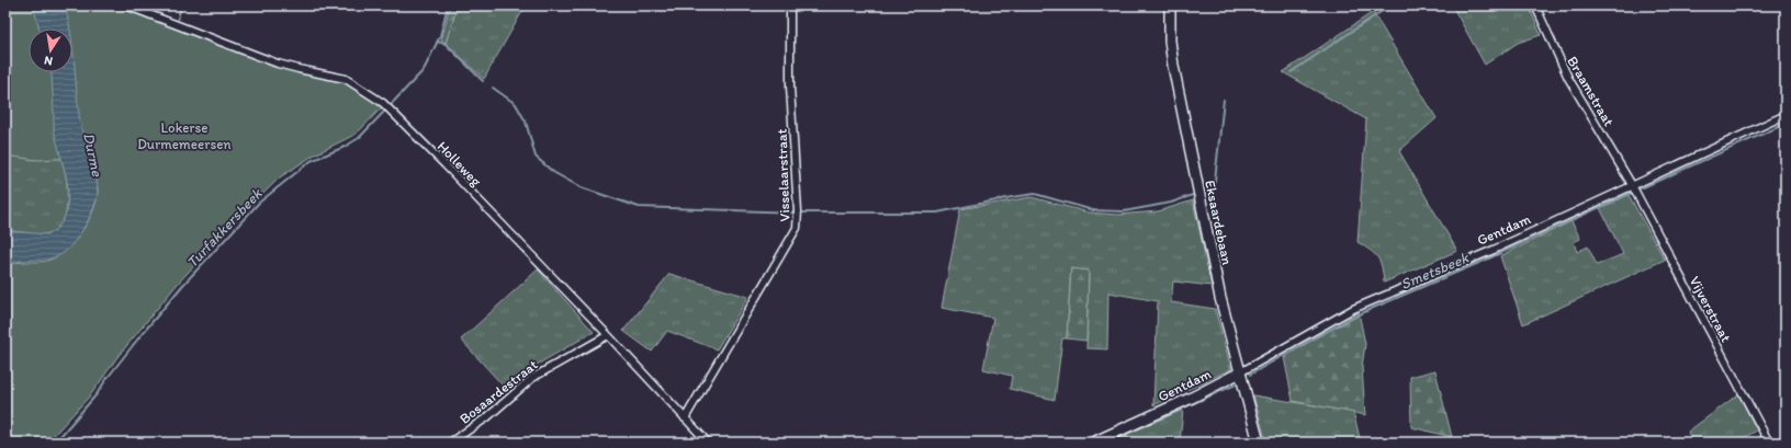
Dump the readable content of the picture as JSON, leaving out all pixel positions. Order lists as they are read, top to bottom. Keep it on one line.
{"streets":{"main road":["Eksaardebaan","Gentdam"],"street":["Braamstraat","Holleweg","Visselaarstraat","Vijverstraat","Bosaardestraat"]},"crossings":[["Braamstraat","Gentdam"],["Braamstraat","Vijverstraat"],["Holleweg","Visselaarstraat"],["Holleweg","Bosaardestraat"],["Eksaardebaan","Gentdam"],["Gentdam","Vijverstraat"]],"water":["Durme","Turfakkersbeek","Smetsbeek"],"parks":["Lokerse Durmemeersen"],"north":"bottom"}
